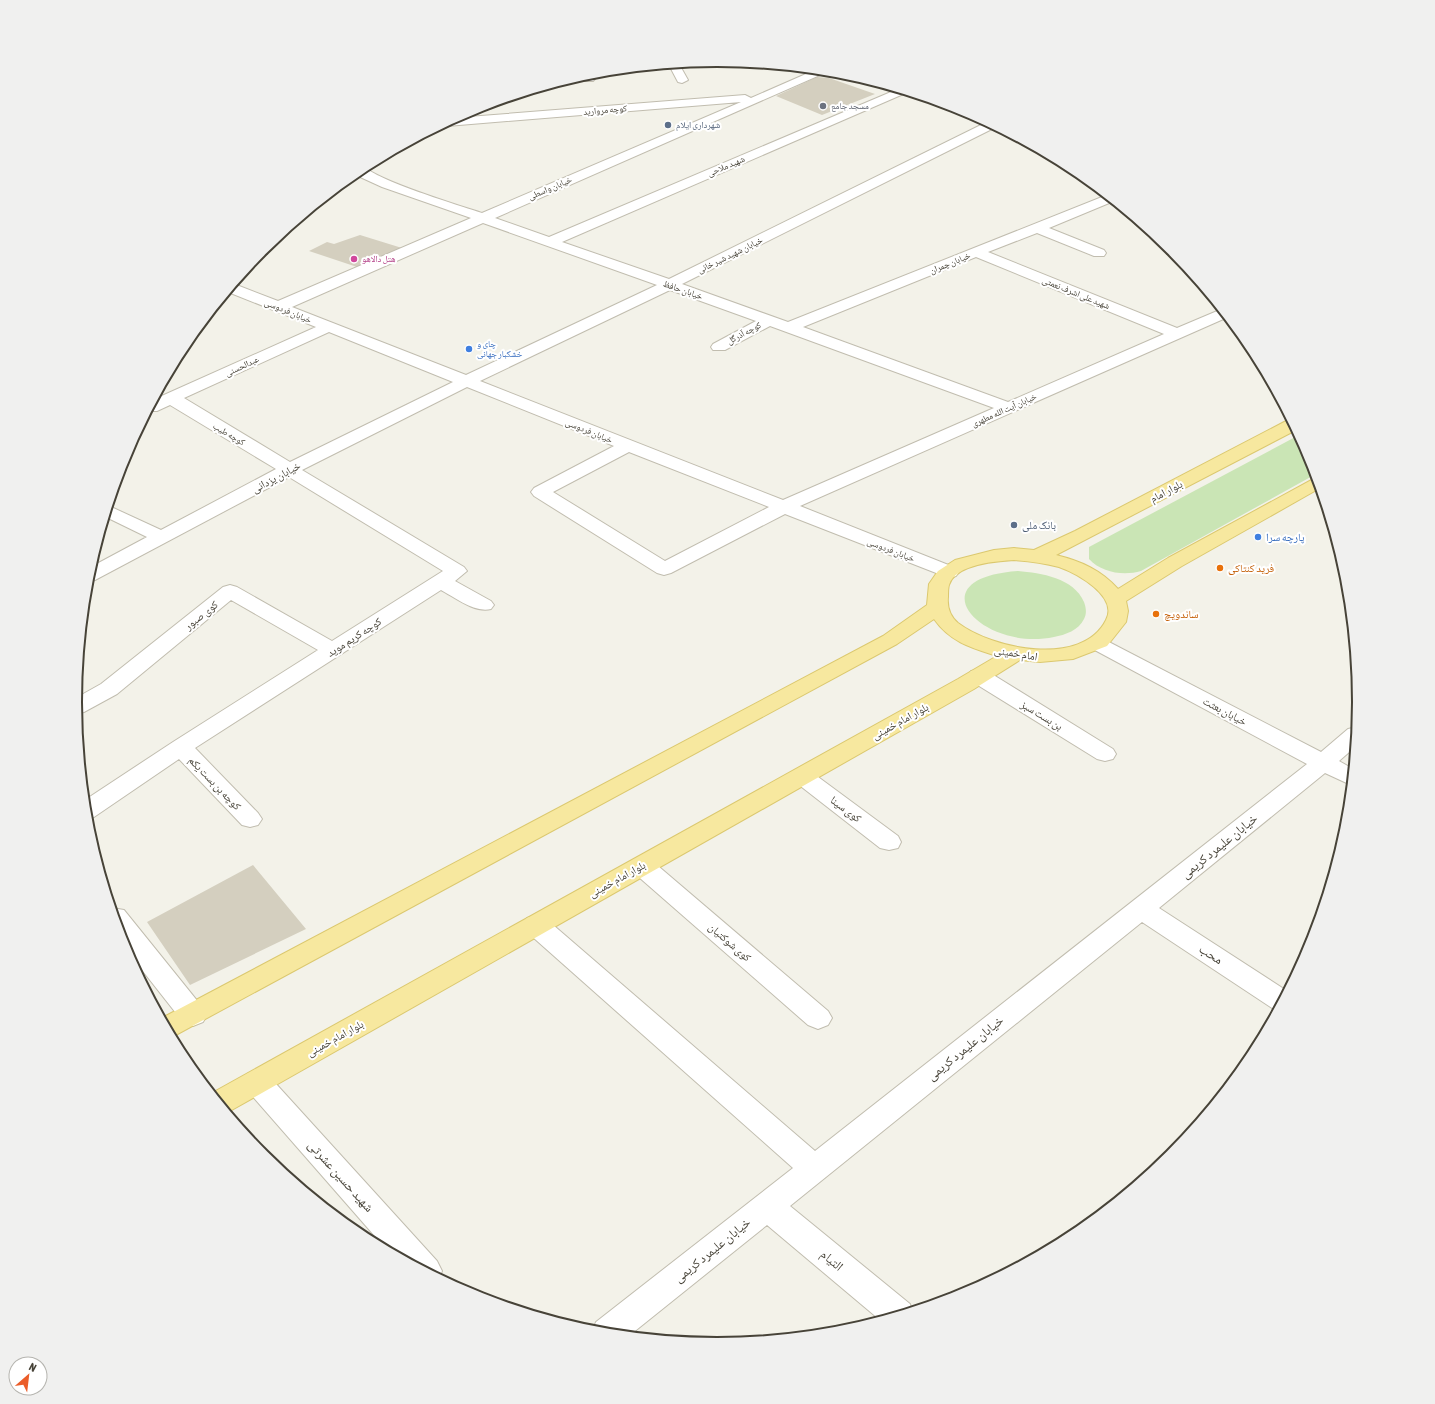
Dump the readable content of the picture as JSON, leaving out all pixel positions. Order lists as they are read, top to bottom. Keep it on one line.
{"streets":{"main road":["بلوار امام","امام خمینی","بلوار امام خمینی"],"street":["کوچه مروارید","شهید ملاحی","خیابان واسطی","خیابان شهید شیر خانی","خیابان چمران","خیابان حافظ","شهید علی اشرف نعمتی","خیابان فردوسی","کوچه آذرگل","عبدالحسنی","خیابان آیت الله مطهری","کوچه طیب","خیابان یزدانی","کوی صبور","کوچه کریم موید","خیابان بعثت","بن بست سبز","کوچه بن بست یکم","کوی سینا","خیابان علیمرد کریمی","کوی شوکتیان","محب","شهید حسین عشرتی","التیام"]},"crossings":[["کوچه مروارید","خیابان واسطی"],["شهید ملاحی","خیابان حافظ"],["خیابان واسطی","خیابان حافظ"],["خیابان واسطی","خیابان فردوسی"],["خیابان شهید شیر خانی","خیابان حافظ"],["خیابان شهید شیر خانی","خیابان فردوسی"],["خیابان شهید شیر خانی","خیابان یزدانی"],["خیابان چمران","خیابان حافظ"],["خیابان چمران","شهید علی اشرف نعمتی"],["خیابان حافظ","کوچه آذرگل"],["خیابان حافظ","خیابان آیت الله مطهری"],["شهید علی اشرف نعمتی","خیابان آیت الله مطهری"],["خیابان فردوسی","عبدالحسنی"],["خیابان فردوسی","خیابان آیت الله مطهری"],["خیابان فردوسی","خیابان یزدانی"],["خیابان فردوسی","امام خمینی"],["عبدالحسنی","کوچه طیب"],["کوچه طیب","خیابان یزدانی"],["کوچه طیب","کوچه کریم موید"],["خیابان یزدانی","کوچه کریم موید"],["بلوار امام","امام خمینی"],["کوی صبور","کوچه کریم موید"],["کوچه کریم موید","کوچه بن بست یکم"],["امام خمینی","خیابان بعثت"],["امام خمینی","بلوار امام خمینی"],["خیابان بعثت","خیابان علیمرد کریمی"],["بن بست سبز","بلوار امام خمینی"],["بلوار امام خمینی","کوی سینا"],["بلوار امام خمینی","کوی شوکتیان"],["بلوار امام خمینی","شهید حسین عشرتی"],["خیابان علیمرد کریمی","محب"],["خیابان علیمرد کریمی","التیام"]],"places":["مسجد جامع","شهرداری ایلام","هتل دالاهو","چای و خشکبار جهانی","بانک ملی","پارچه سرا","فرید کنتاکی","ساندویچ"],"north":"top right"}
